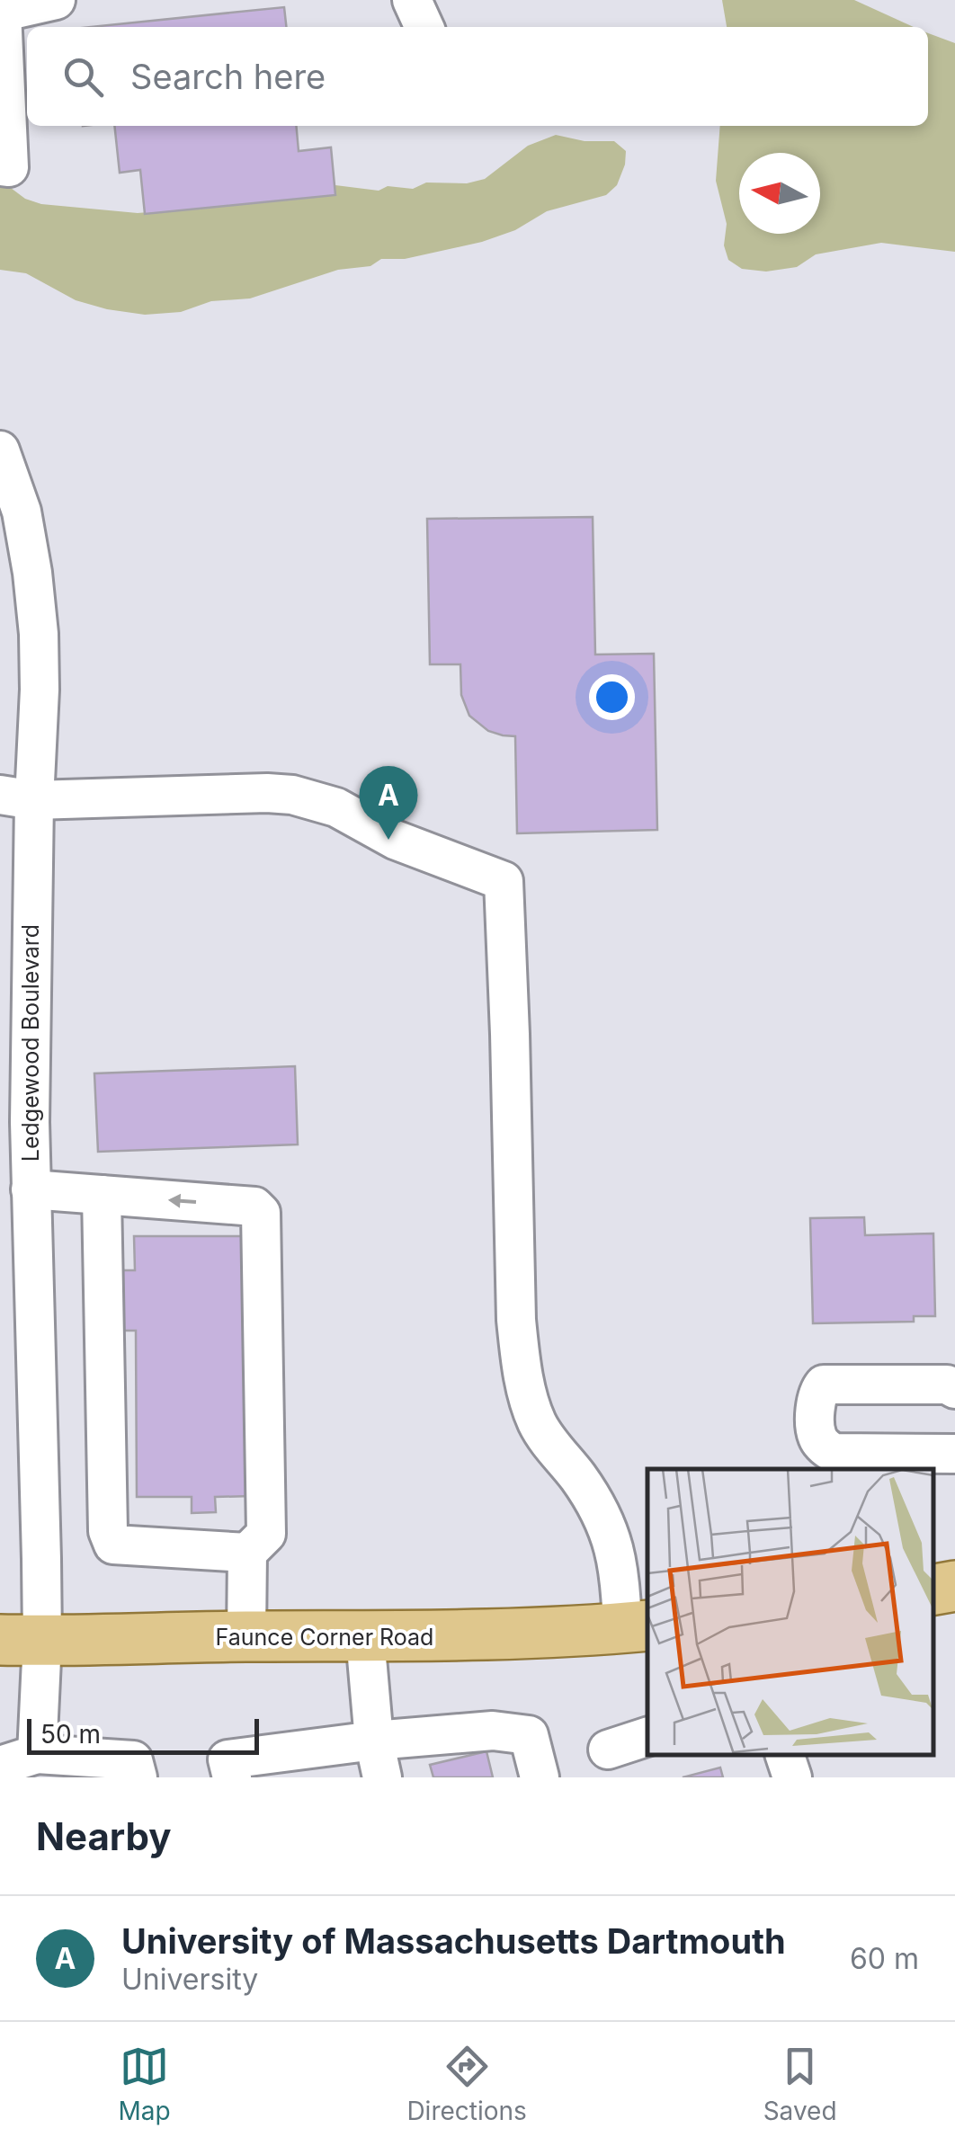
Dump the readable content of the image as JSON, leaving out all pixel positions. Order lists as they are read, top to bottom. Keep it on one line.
{"streets":{"main road":["Faunce Corner Road"],"street":["Ledgewood Boulevard"]},"crossings":[["Ledgewood Boulevard","Faunce Corner Road"]],"scale_bar":"50 m","north":"left","page":{"search":"Search here","pins":"A","scale":"50 m","heading":"Nearby","list":[{"mark":"A","name":"University of Massachusetts Dartmouth","note":"University","value":"60 m"}],"nav":["Map","Directions","Saved"]}}
